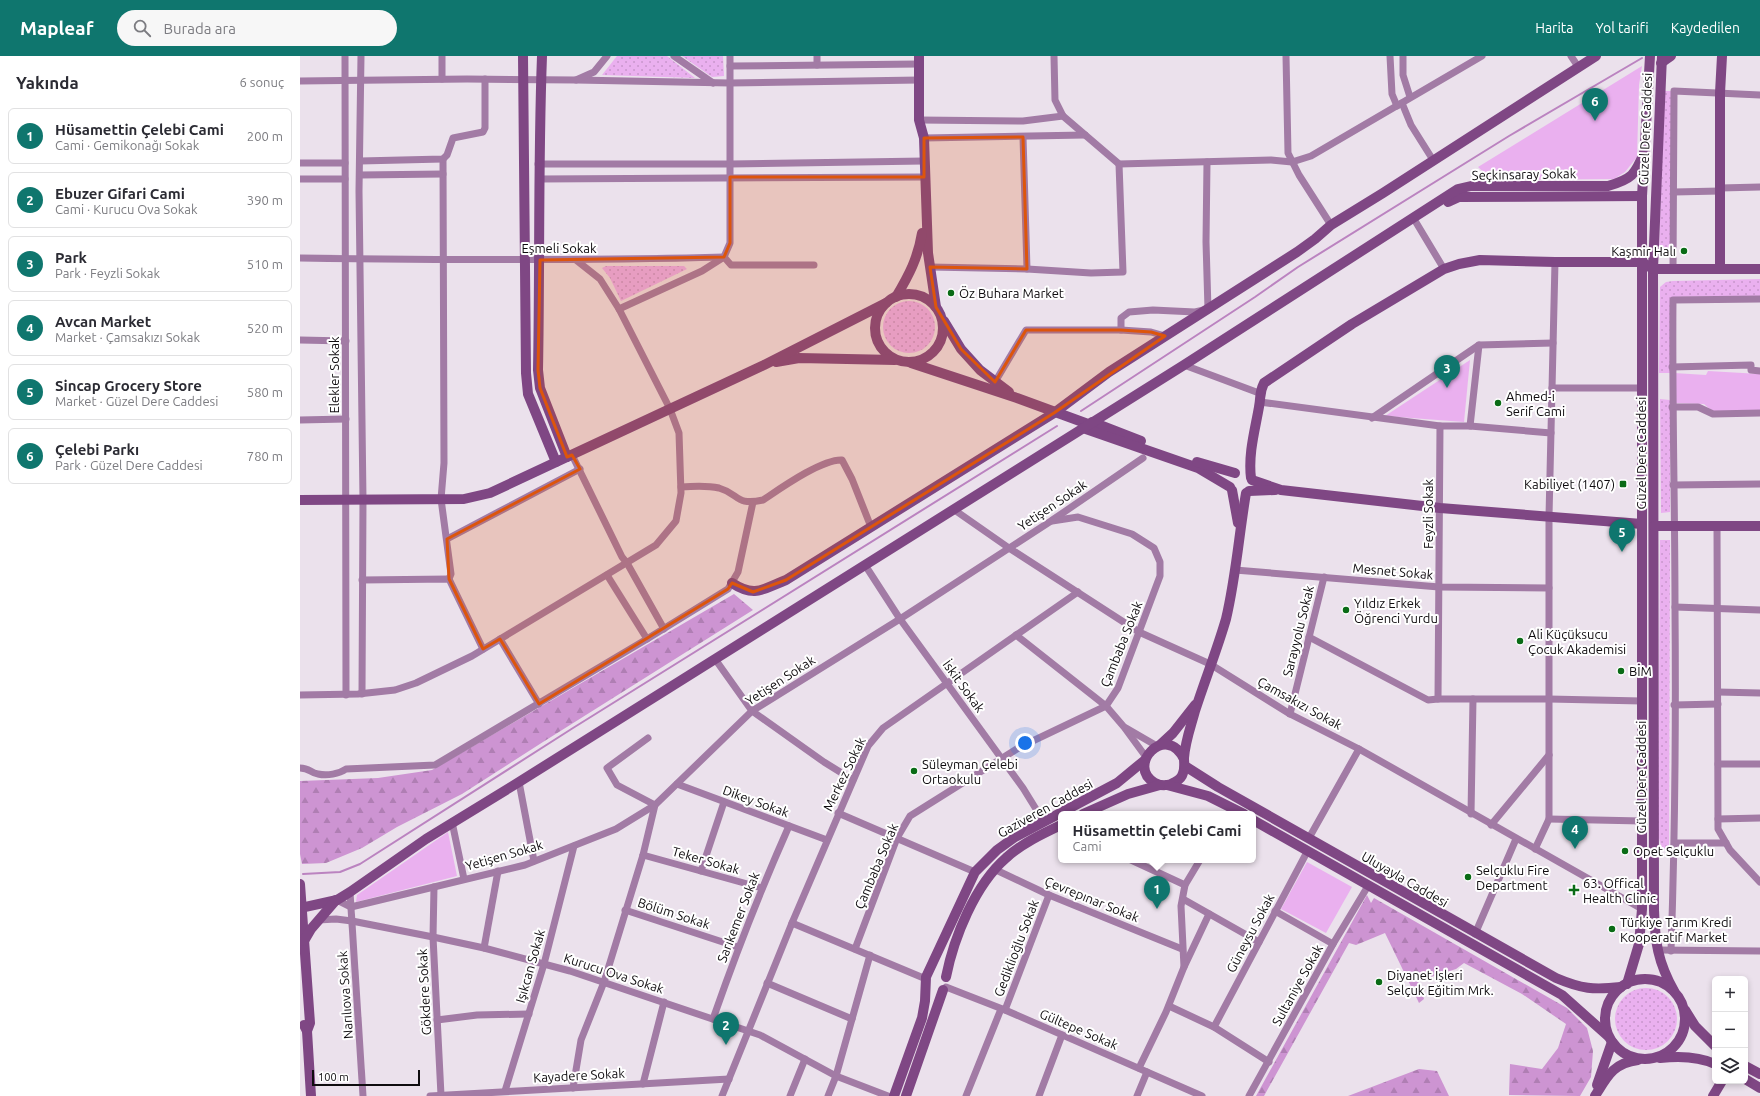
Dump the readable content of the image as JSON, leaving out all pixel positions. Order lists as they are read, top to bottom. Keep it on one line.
{"streets":{"street":["Güzel Dere Caddesi","Seçkinsaray Sokak","Eşmeli Sokak","Elekler Sokak","Yetişen Sokak","Feyzli Sokak","Mesnet Sokak","Sarayyolu Sokak","Çambaba Sokak","İskit Sokak","Çamsakızı Sokak","Merkez Sokak","Dikey Sokak","Gaziveren Caddesi","Teker Sokak","Uluyayla Caddesi","Çevrepınar Sokak","Bölüm Sokak","Sarıkemer Sokak","Güneysu Sokak","Gediklioğlu Sokak","Işıkcan Sokak","Kurucu Ova Sokak","Sultaniye Sokak","Gökdere Sokak","Narılıova Sokak","Gültepe Sokak","Kayadere Sokak"]},"crossings":[["Güzel Dere Caddesi","Seçkinsaray Sokak"],["Güzel Dere Caddesi","Çamsakızı Sokak"],["Güzel Dere Caddesi","Uluyayla Caddesi"],["Eşmeli Sokak","Elekler Sokak"],["Yetişen Sokak","Çambaba Sokak"],["Yetişen Sokak","İskit Sokak"],["Yetişen Sokak","Çamsakızı Sokak"],["Yetişen Sokak","Dikey Sokak"],["Yetişen Sokak","Işıkcan Sokak"],["Yetişen Sokak","Gökdere Sokak"],["Yetişen Sokak","Narılıova Sokak"],["Feyzli Sokak","Mesnet Sokak"],["Mesnet Sokak","Sarayyolu Sokak"],["Sarayyolu Sokak","Çamsakızı Sokak"],["Çambaba Sokak","İskit Sokak"],["Çambaba Sokak","Çamsakızı Sokak"],["İskit Sokak","Merkez Sokak"],["İskit Sokak","Gaziveren Caddesi"],["Çamsakızı Sokak","Merkez Sokak"],["Merkez Sokak","Dikey Sokak"],["Merkez Sokak","Kurucu Ova Sokak"],["Merkez Sokak","Kayadere Sokak"],["Dikey Sokak","Sarıkemer Sokak"],["Gaziveren Caddesi","Uluyayla Caddesi"],["Gaziveren Caddesi","Çevrepınar Sokak"],["Gaziveren Caddesi","Gültepe Sokak"],["Teker Sokak","Sarıkemer Sokak"],["Uluyayla Caddesi","Güneysu Sokak"],["Uluyayla Caddesi","Sultaniye Sokak"],["Çevrepınar Sokak","Gediklioğlu Sokak"],["Bölüm Sokak","Sarıkemer Sokak"],["Sarıkemer Sokak","Kurucu Ova Sokak"],["Gediklioğlu Sokak","Gültepe Sokak"],["Işıkcan Sokak","Kurucu Ova Sokak"],["Işıkcan Sokak","Kayadere Sokak"],["Kurucu Ova Sokak","Gökdere Sokak"],["Kurucu Ova Sokak","Narılıova Sokak"],["Gökdere Sokak","Kayadere Sokak"]],"places":{"other":["Kaşmir Halı","Öz Buhara Market","Ahmed-i Serif Cami","Yıldız Erkek Öğrenci Yurdu","Ali Küçüksucu Çocuk Akademisi","BİM","Süleyman Çelebi Ortaokulu","Opet Selçuklu","Selçuklu Fire Department","Türkiye Tarım Kredi Kooperatif Market","Diyanet İşleri Selçuk Eğitim Mrk."],"transit":["Kabiliyet (1407)"],"health":["63. Offical Health Clinic"]},"scale_bar":"100 m","page":{"header":"Mapleaf","search":"Burada ara","nav":["Harita","Yol tarifi","Kaydedilen"],"heading":["Yakında","6 sonuç"],"pins":["6","3","5","4","1","2"],"list":[{"mark":"1","name":"Hüsamettin Çelebi Cami","note":"Cami · Gemikonağı Sokak","value":"200 m"},{"mark":"2","name":"Ebuzer Gifari Cami","note":"Cami · Kurucu Ova Sokak","value":"390 m"},{"mark":"3","name":"Park","note":"Park · Feyzli Sokak","value":"510 m"},{"mark":"4","name":"Avcan Market","note":"Market · Çamsakızı Sokak","value":"520 m"},{"mark":"5","name":"Sincap Grocery Store","note":"Market · Güzel Dere Caddesi","value":"580 m"},{"mark":"6","name":"Çelebi Parkı","note":"Park · Güzel Dere Caddesi","value":"780 m"}],"popup":["Hüsamettin Çelebi Cami","Cami"],"map_buttons":["+","−"],"scale":"100 m"}}
